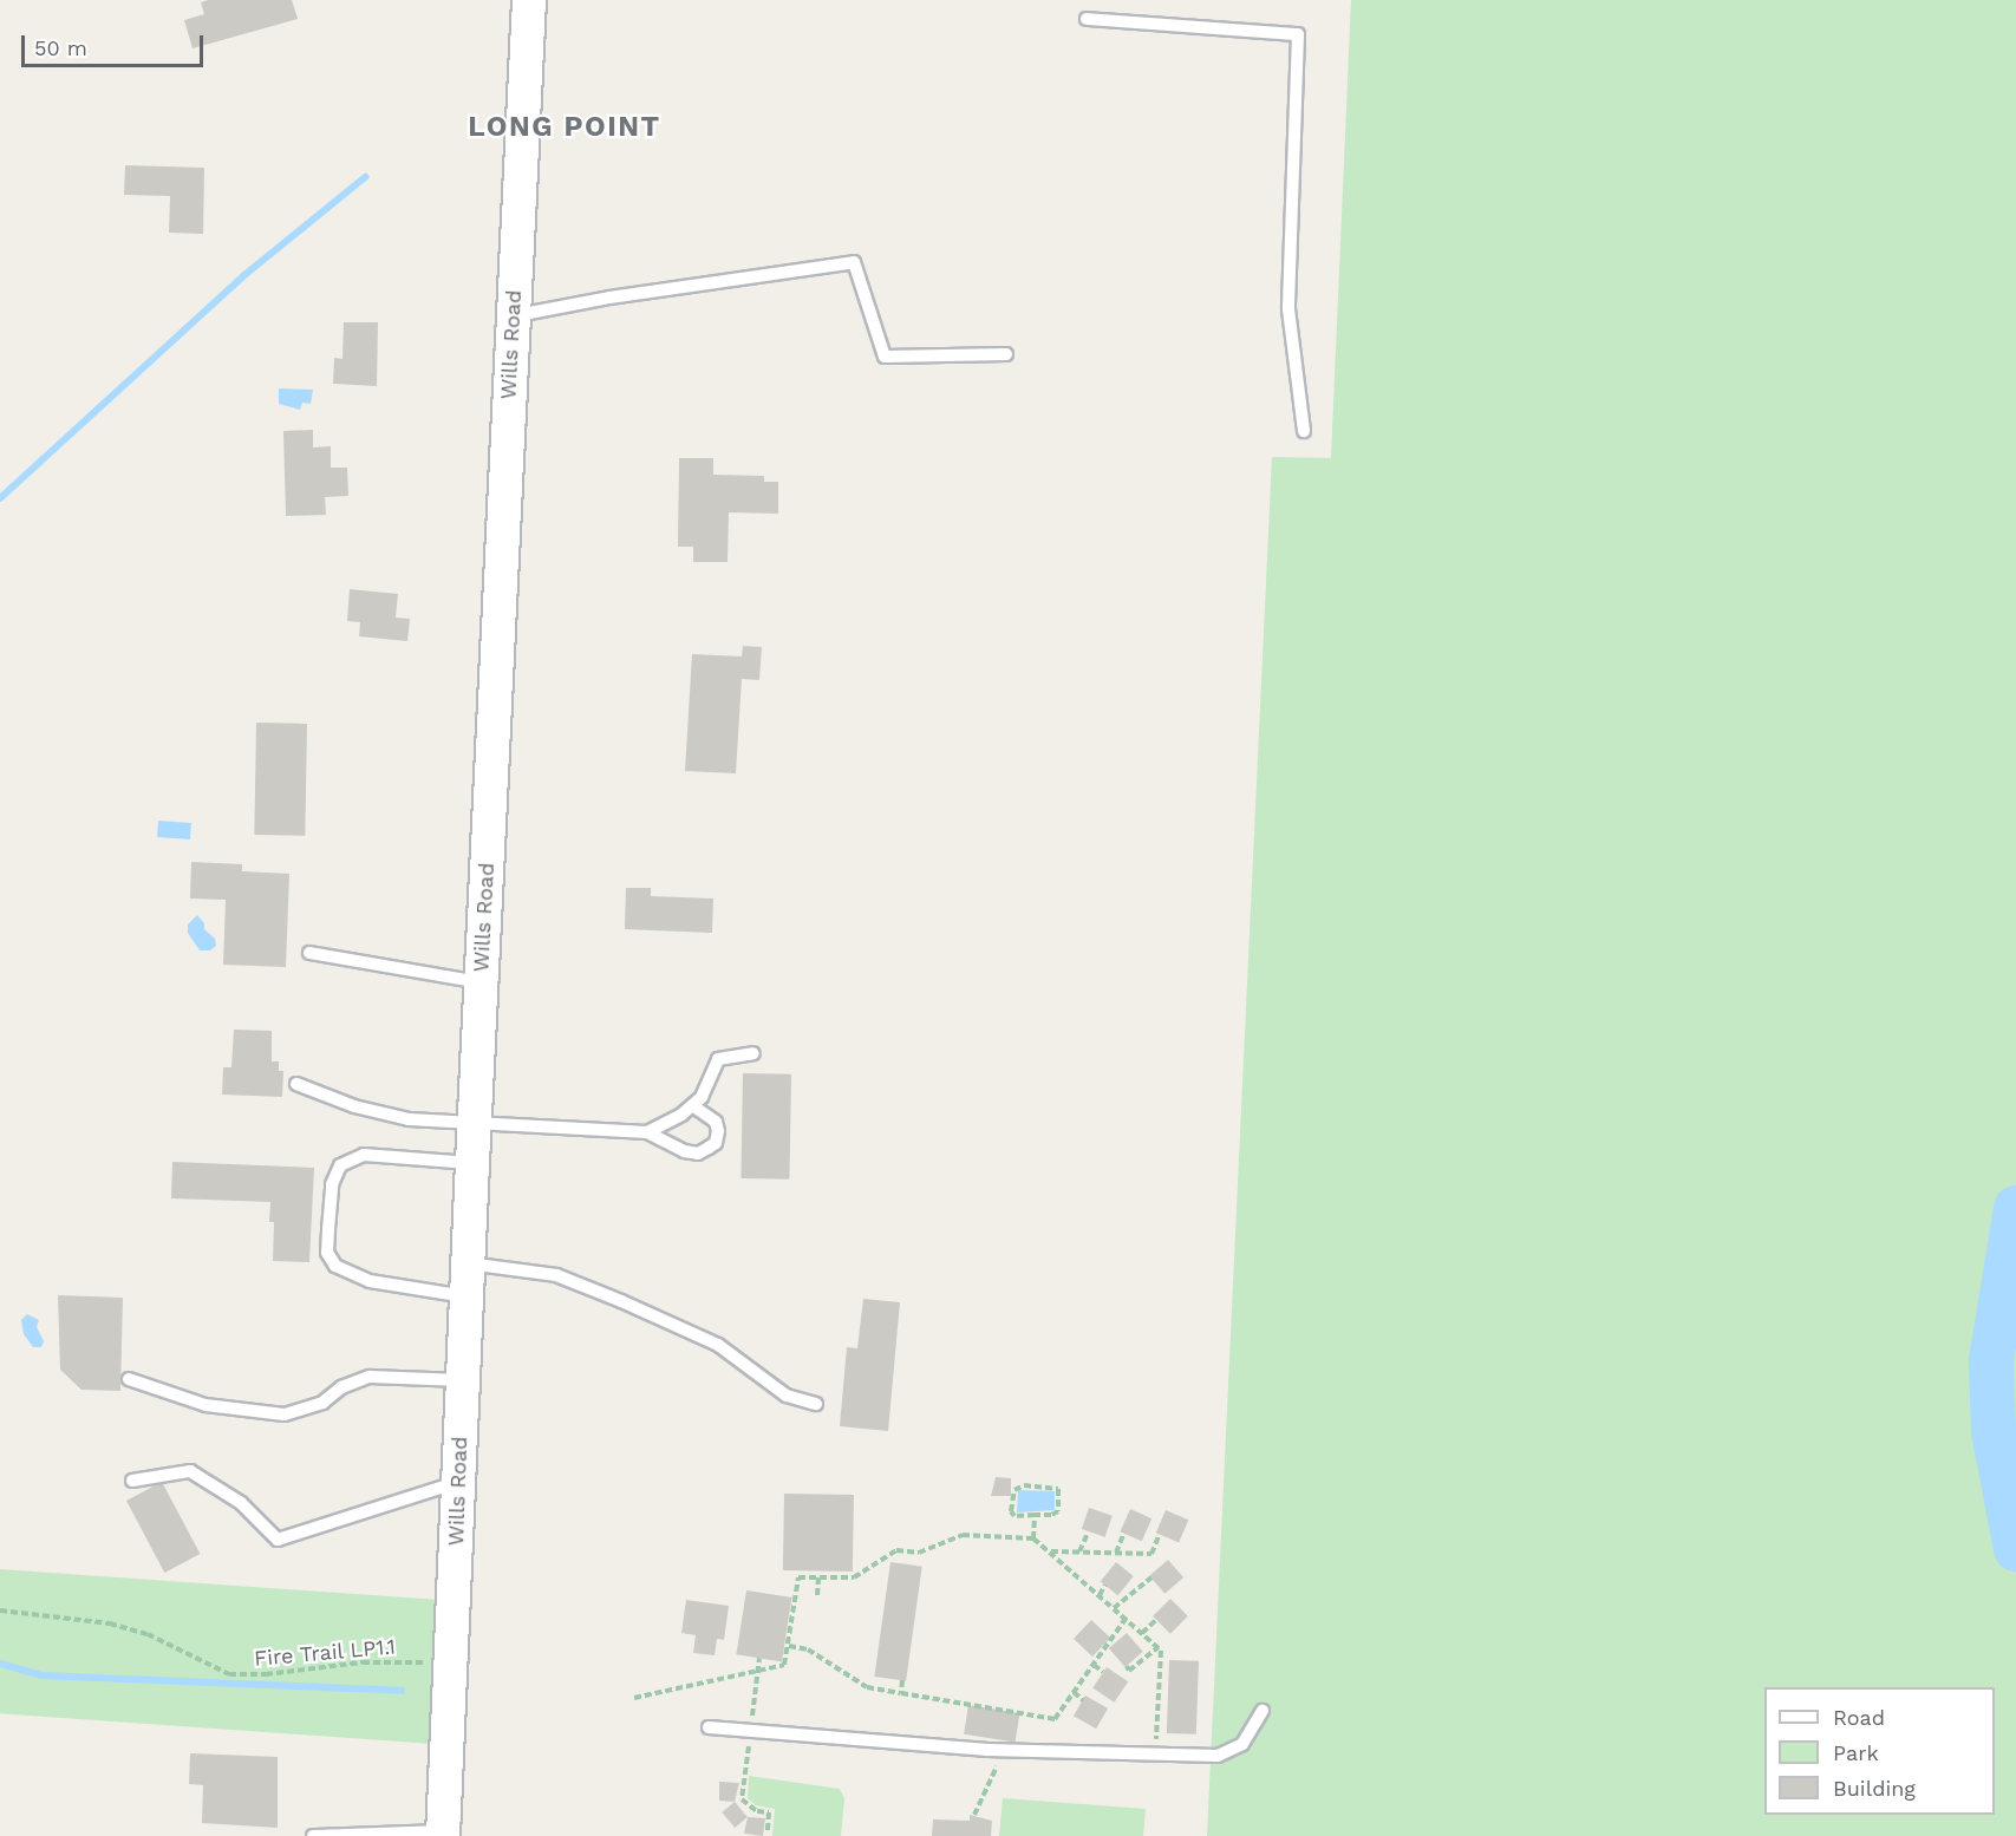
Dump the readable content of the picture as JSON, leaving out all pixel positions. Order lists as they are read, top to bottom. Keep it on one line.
{"streets":{"street":["Wills Road"],"path":["Fire Trail LP1.1"]},"crossings":[["Wills Road","Fire Trail LP1.1"]],"districts":["LONG POINT"],"legend":["Road","Park","Building"],"scale_bar":"50 m"}
